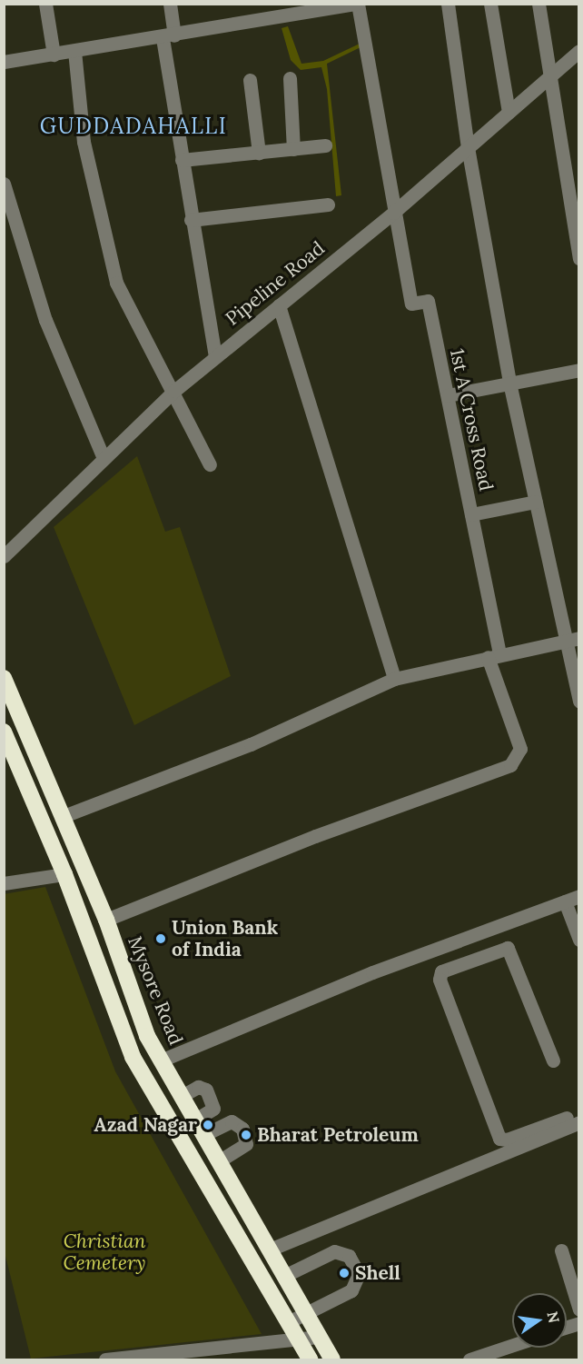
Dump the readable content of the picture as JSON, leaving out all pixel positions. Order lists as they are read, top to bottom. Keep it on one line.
{"streets":{"highway":["Mysore Road"],"street":["Pipeline Road","1st A Cross Road"]},"crossings":[["Pipeline Road","1st A Cross Road"],["1st A Cross Road","Mysore Road"]],"districts":["GUDDADAHALLI"],"parks":["Christian Cemetery"],"places":["Union Bank of India","Azad Nagar","Bharat Petroleum","Shell"],"north":"right"}
